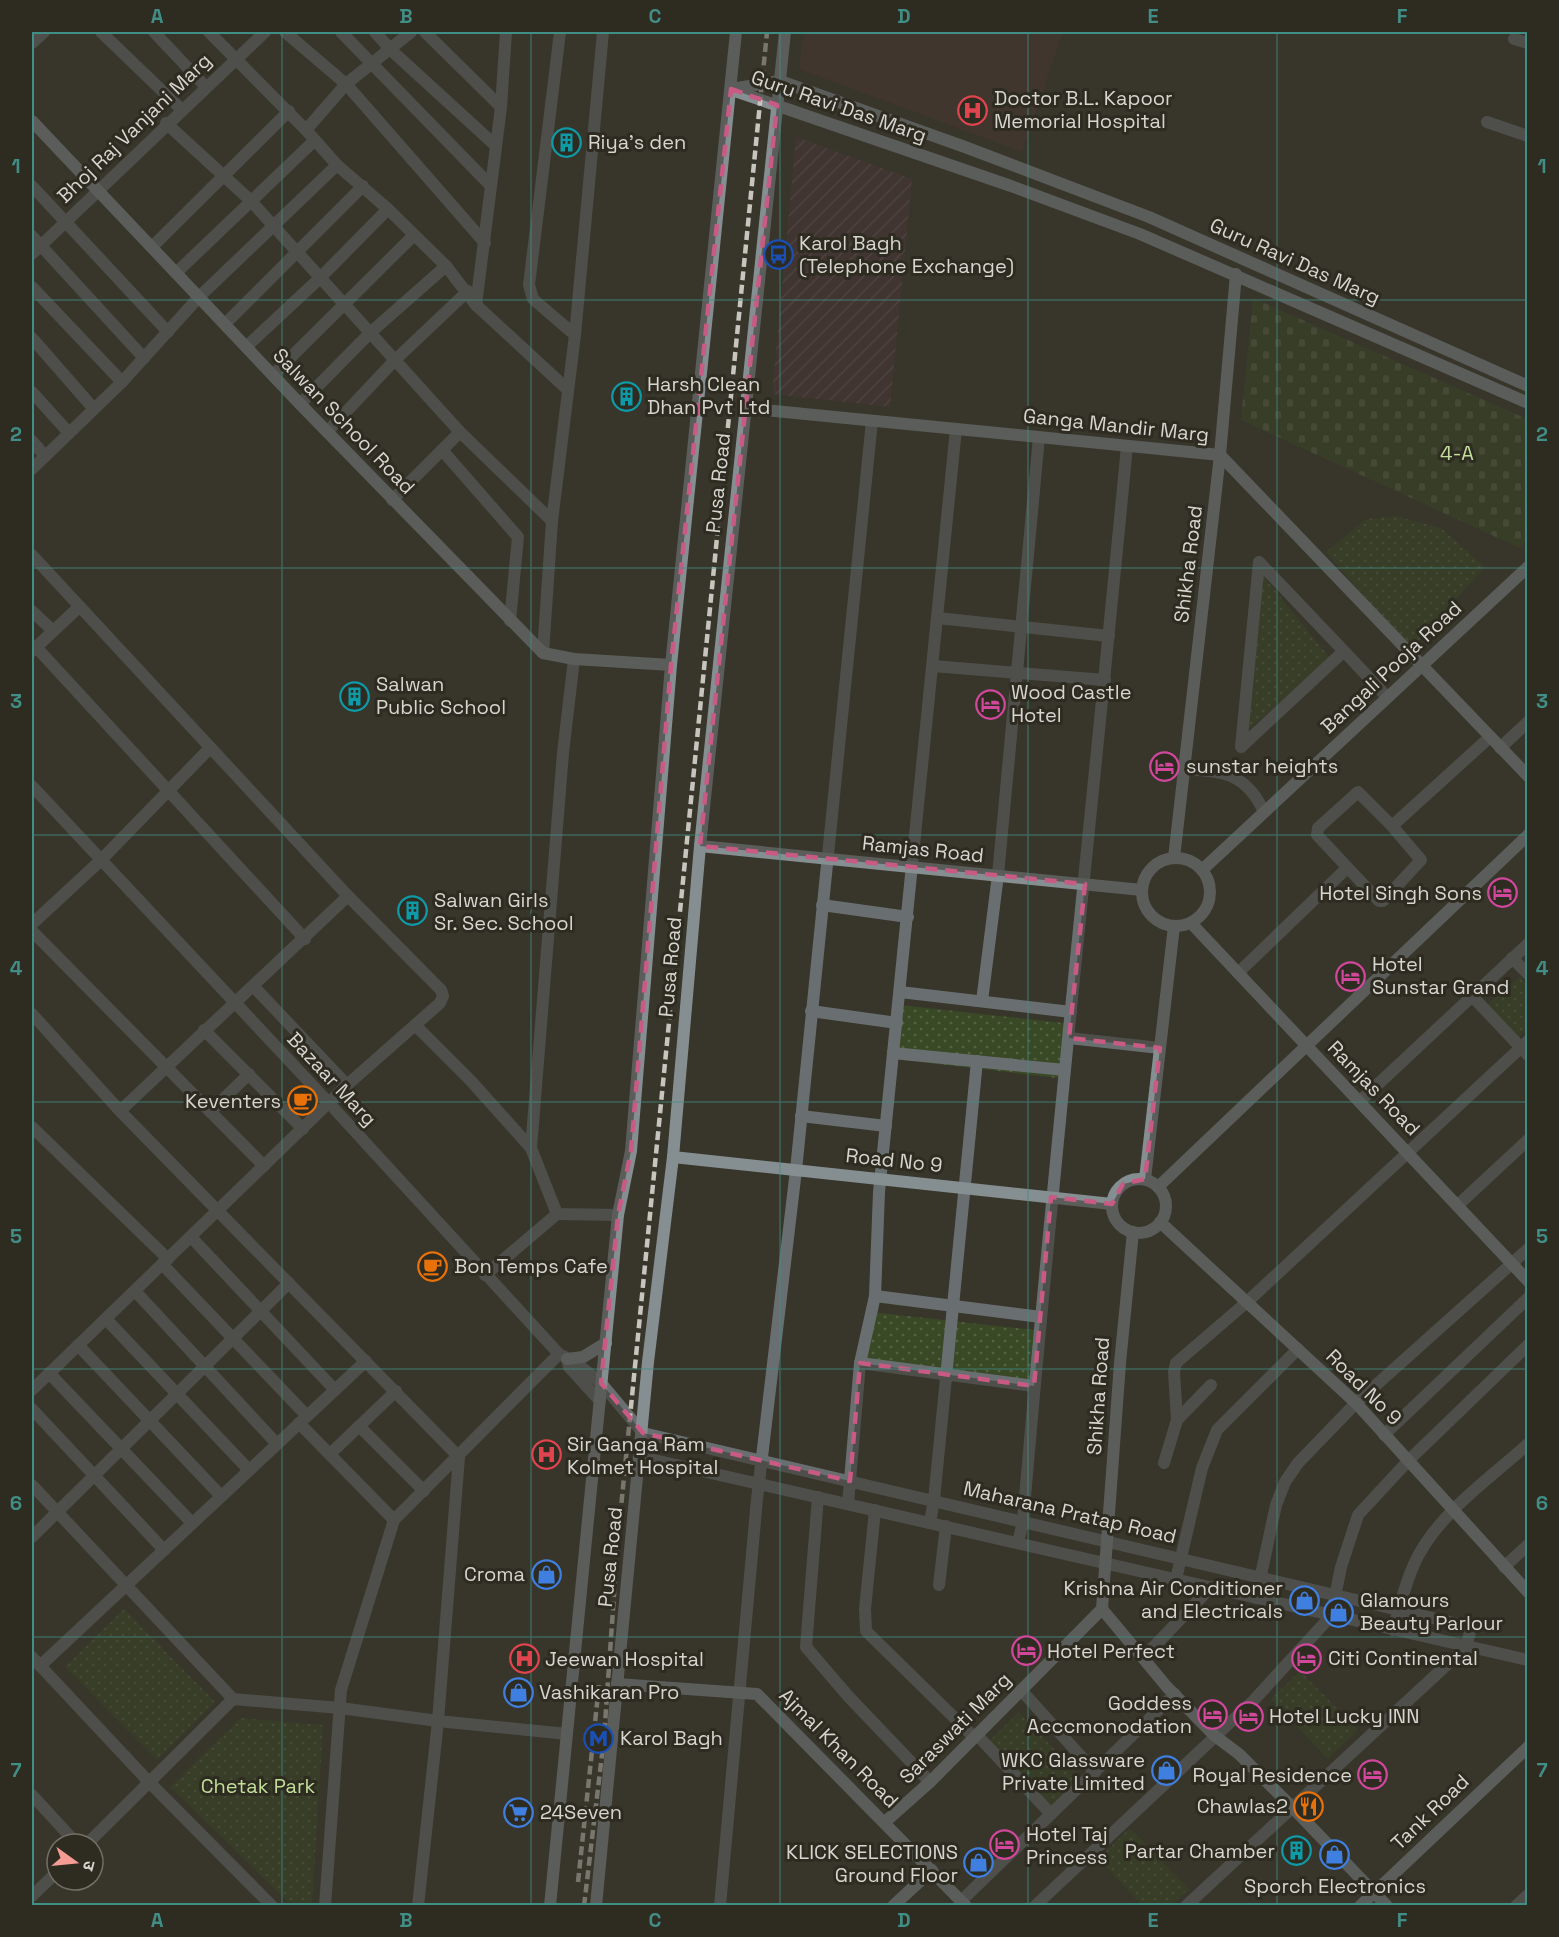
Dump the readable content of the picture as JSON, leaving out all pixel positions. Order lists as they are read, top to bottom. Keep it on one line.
{"streets":{"street":["Guru Ravi Das Marg","Bhoj Raj Vanjani Marg","Salwan School Road","Ganga Mandir Marg","Pusa Road","Shikha Road","Bangali Pooja Road","Ramjas Road","Bazaar Marg","Road No 9","Maharana Pratap Road","Saraswati Marg","Ajmal Khan Road","Tank Road"]},"crossings":[["Guru Ravi Das Marg","Pusa Road"],["Guru Ravi Das Marg","Shikha Road"],["Bhoj Raj Vanjani Marg","Salwan School Road"],["Ganga Mandir Marg","Pusa Road"],["Ganga Mandir Marg","Shikha Road"],["Ganga Mandir Marg","Bangali Pooja Road"],["Pusa Road","Ramjas Road"],["Pusa Road","Bazaar Marg"],["Pusa Road","Road No 9"],["Pusa Road","Maharana Pratap Road"],["Pusa Road","Ajmal Khan Road"],["Shikha Road","Bangali Pooja Road"],["Shikha Road","Ramjas Road"],["Shikha Road","Road No 9"],["Shikha Road","Maharana Pratap Road"],["Bangali Pooja Road","Ramjas Road"],["Saraswati Marg","Ajmal Khan Road"]],"parks":["4-A","Chetak Park"],"places":{"hospital":["Doctor B.L. Kapoor Memorial Hospital","Sir Ganga Ram Kolmet Hospital","Jeewan Hospital"],"building":["Riya's den","Harsh Clean Dhan Pvt Ltd","Salwan Public School","Salwan Girls Sr. Sec. School","Partar Chamber"],"bus stop":["Karol Bagh (Telephone Exchange)"],"hotel":["Wood Castle Hotel","sunstar heights","Hotel Singh Sons","Hotel Sunstar Grand","Hotel Perfect","Citi Continental","Goddess Acccmonodation","Hotel Lucky INN","Royal Residence","Hotel Taj Princess"],"cafe":["Keventers","Bon Temps Cafe"],"shop":["Croma","Krishna Air Conditioner and Electricals","Glamours Beauty Parlour","Vashikaran Pro","WKC Glassware Private Limited","Sporch Electronics","KLICK SELECTIONS Ground Floor"],"metro station":["Karol Bagh"],"restaurant":["Chawlas2"],"supermarket":["24Seven"]},"north":"right","grid":{"columns":["A","B","C","D","E","F"],"rows":["1","2","3","4","5","6","7"]}}
